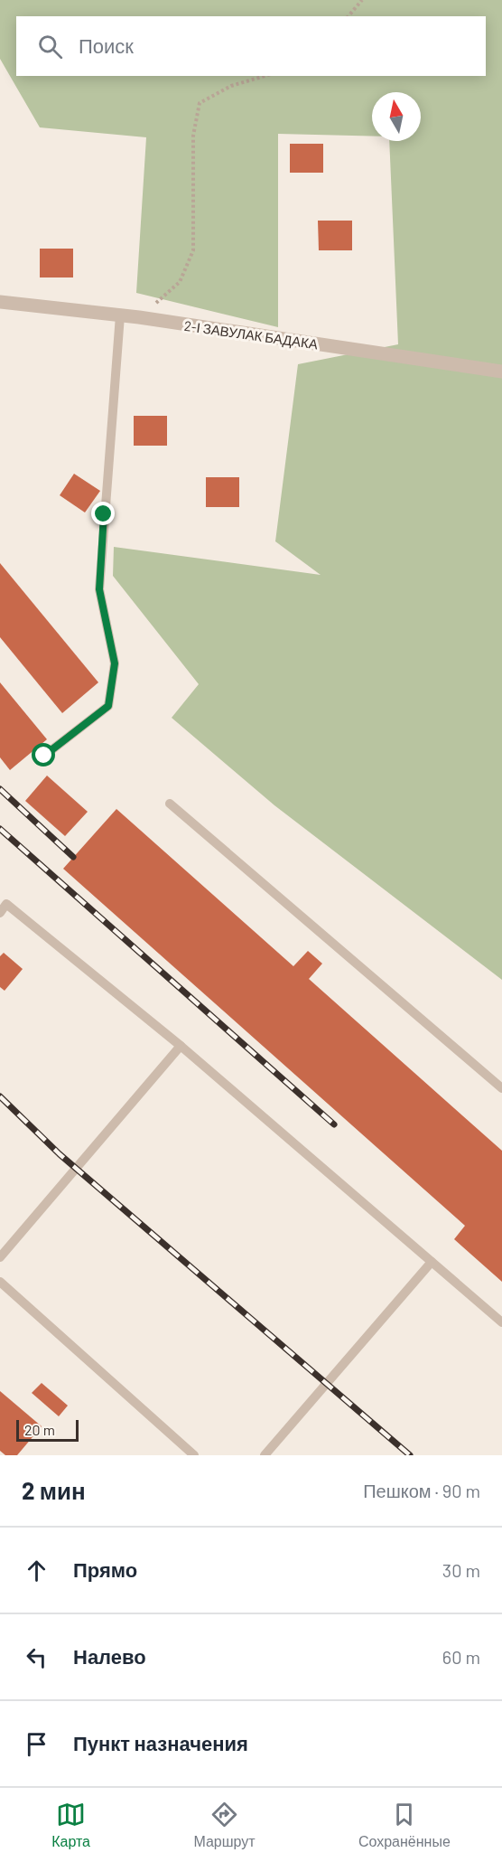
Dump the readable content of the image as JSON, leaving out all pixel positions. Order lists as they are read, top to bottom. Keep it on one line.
{"streets":{"street":["2-І ЗАВУЛАК БАДАКА"]},"scale_bar":"20 m","north":"top","page":{"search":"Поиск","scale":"20 m","heading":["2 мин","Пешком · 90 m"],"list":[["Прямо","30 m"],["Налево","60 m"],"Пункт назначения"],"nav":["Карта","Маршрут","Сохранённые"]}}
